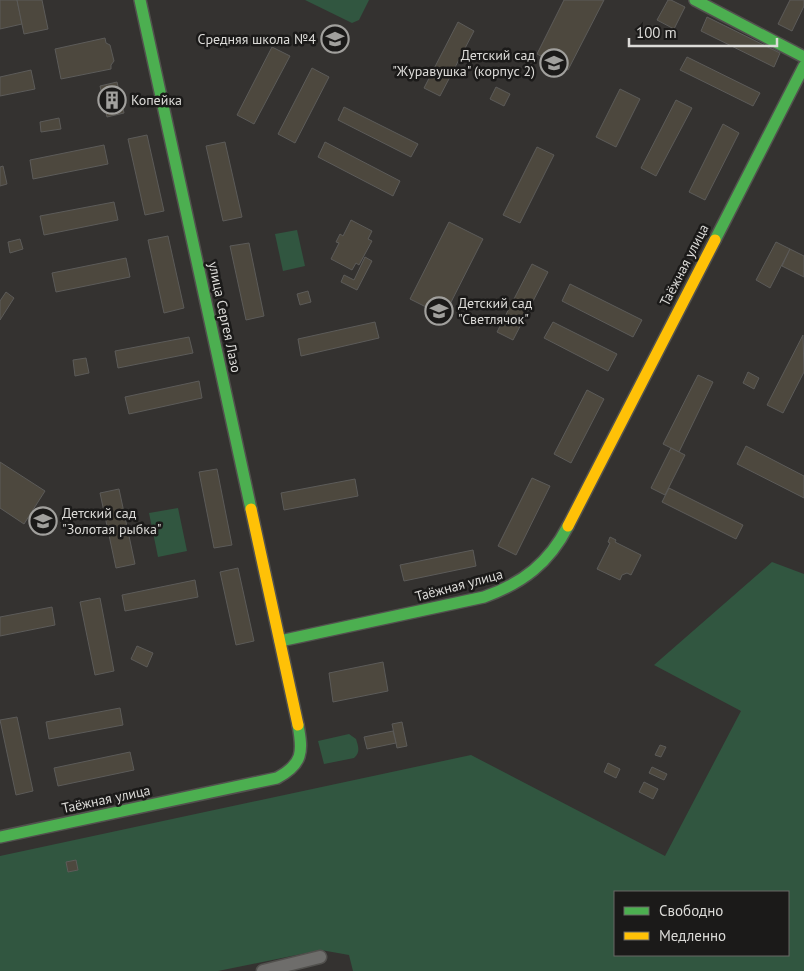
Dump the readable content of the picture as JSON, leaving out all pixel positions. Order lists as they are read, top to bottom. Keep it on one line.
{"streets":{"street":["Таёжная улица","улица Сергея Лазо"]},"crossings":[["Таёжная улица","улица Сергея Лазо"]],"places":{"school or university":["Средняя школа №4","Детский сад \"Журавушка\" (корпус 2)","Детский сад \"Светлячок\"","Детский сад \"Золотая рыбка\""],"building":["Копейка"]},"legend":["Свободно","Медленно"],"scale_bar":"100 m"}
